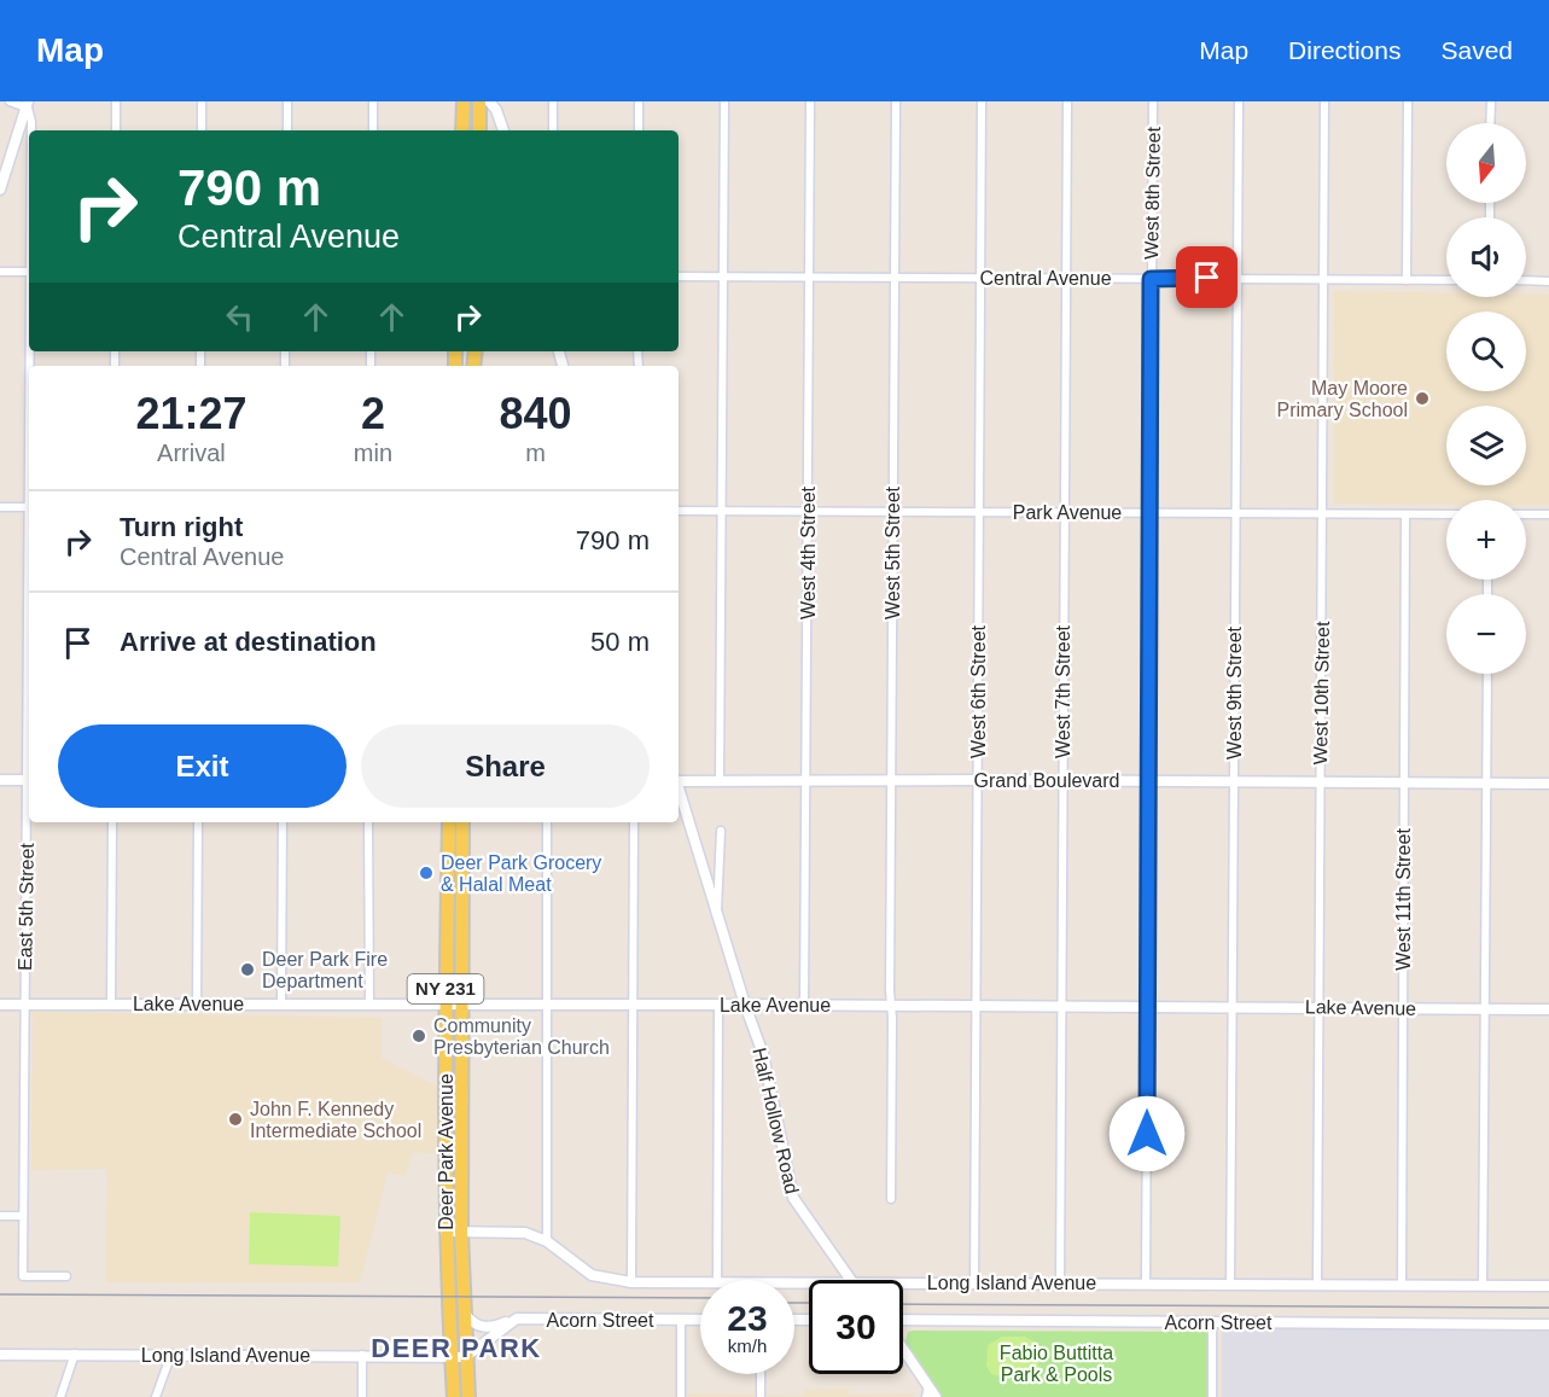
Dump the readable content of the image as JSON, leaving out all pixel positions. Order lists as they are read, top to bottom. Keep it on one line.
{"streets":{"main road":["NY 231","Deer Park Avenue"],"street":["West 8th Street","Central Avenue","Park Avenue","West 4th Street","West 5th Street","West 6th Street","West 7th Street","West 9th Street","West 10th Street","Grand Boulevard","West 11th Street","East 5th Street","Lake Avenue","Half Hollow Road","Long Island Avenue","Acorn Street"]},"crossings":[["West 8th Street","Central Avenue"],["West 8th Street","Park Avenue"],["West 8th Street","Grand Boulevard"],["West 8th Street","Lake Avenue"],["West 8th Street","Long Island Avenue"],["Central Avenue","West 4th Street"],["Central Avenue","West 5th Street"],["Central Avenue","West 6th Street"],["Central Avenue","West 7th Street"],["Central Avenue","West 9th Street"],["Central Avenue","West 10th Street"],["Park Avenue","West 4th Street"],["Park Avenue","West 5th Street"],["Park Avenue","West 6th Street"],["Park Avenue","West 7th Street"],["Park Avenue","West 9th Street"],["Park Avenue","West 10th Street"],["Park Avenue","West 11th Street"],["West 4th Street","Grand Boulevard"],["West 4th Street","Lake Avenue"],["West 5th Street","Grand Boulevard"],["West 5th Street","Lake Avenue"],["West 6th Street","Grand Boulevard"],["West 6th Street","Lake Avenue"],["West 6th Street","Long Island Avenue"],["West 7th Street","Grand Boulevard"],["West 7th Street","Lake Avenue"],["West 7th Street","Long Island Avenue"],["West 9th Street","Grand Boulevard"],["West 9th Street","Lake Avenue"],["West 9th Street","Long Island Avenue"],["West 10th Street","Grand Boulevard"],["West 10th Street","Lake Avenue"],["West 10th Street","Long Island Avenue"],["Grand Boulevard","West 11th Street"],["West 11th Street","Lake Avenue"],["West 11th Street","Long Island Avenue"],["East 5th Street","Lake Avenue"],["Lake Avenue","Half Hollow Road"],["Lake Avenue","Deer Park Avenue"],["Deer Park Avenue","Long Island Avenue"],["Deer Park Avenue","Acorn Street"],["Long Island Avenue","Acorn Street"]],"districts":["DEER PARK"],"parks":["Fabio Buttitta Park & Pools"],"places":["May Moore Primary School","Deer Park Grocery & Halal Meat","Deer Park Fire Department","Community Presbyterian Church","John F. Kennedy Intermediate School"],"north":"bottom","page":{"header":"Map","nav":["Map","Directions","Saved"],"map_buttons":["+","−"],"turn":["790 m","Central Avenue"],"eta":["21:27","Arrival","2","min","840","m"],"list":[{"name":"Turn right","note":"Central Avenue","value":"790 m"},{"name":"Arrive at destination","value":"50 m"}],"buttons":["Exit","Share"],"speed":"23 km/h","limit":"30"}}
